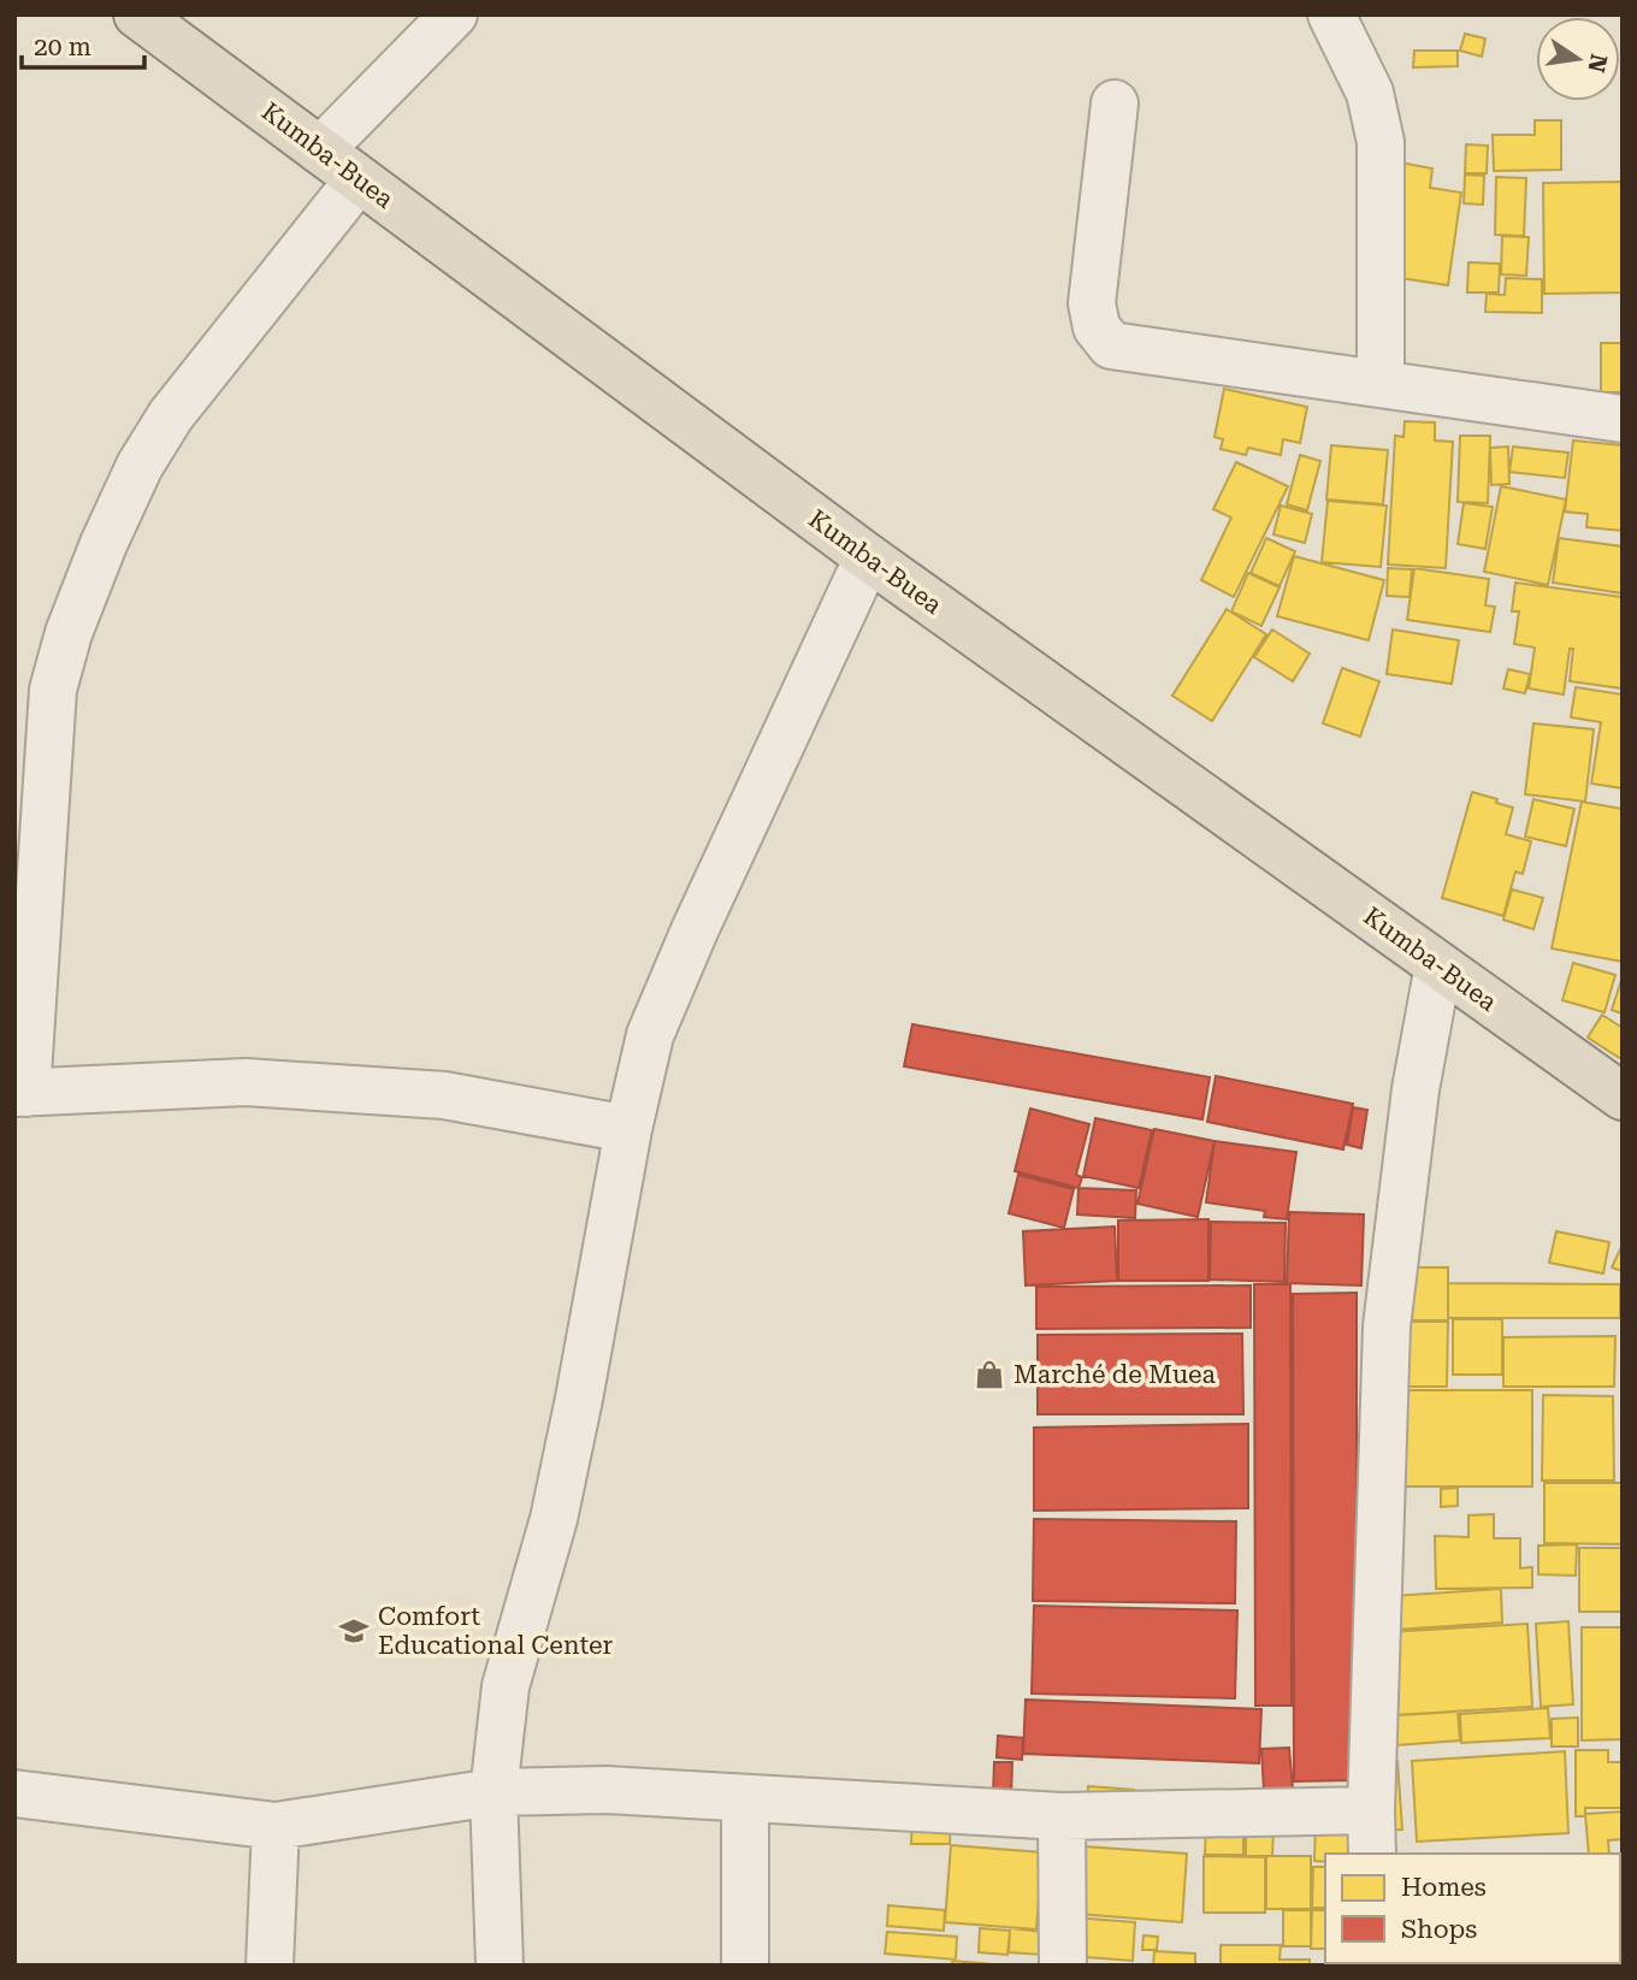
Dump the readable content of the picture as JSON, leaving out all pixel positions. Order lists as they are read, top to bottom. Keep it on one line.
{"streets":{"highway":["Kumba-Buea"]},"places":{"shop":["Marché de Muea"],"school or university":["Comfort Educational Center"]},"legend":["Homes","Shops"],"scale_bar":"20 m","north":"right"}
